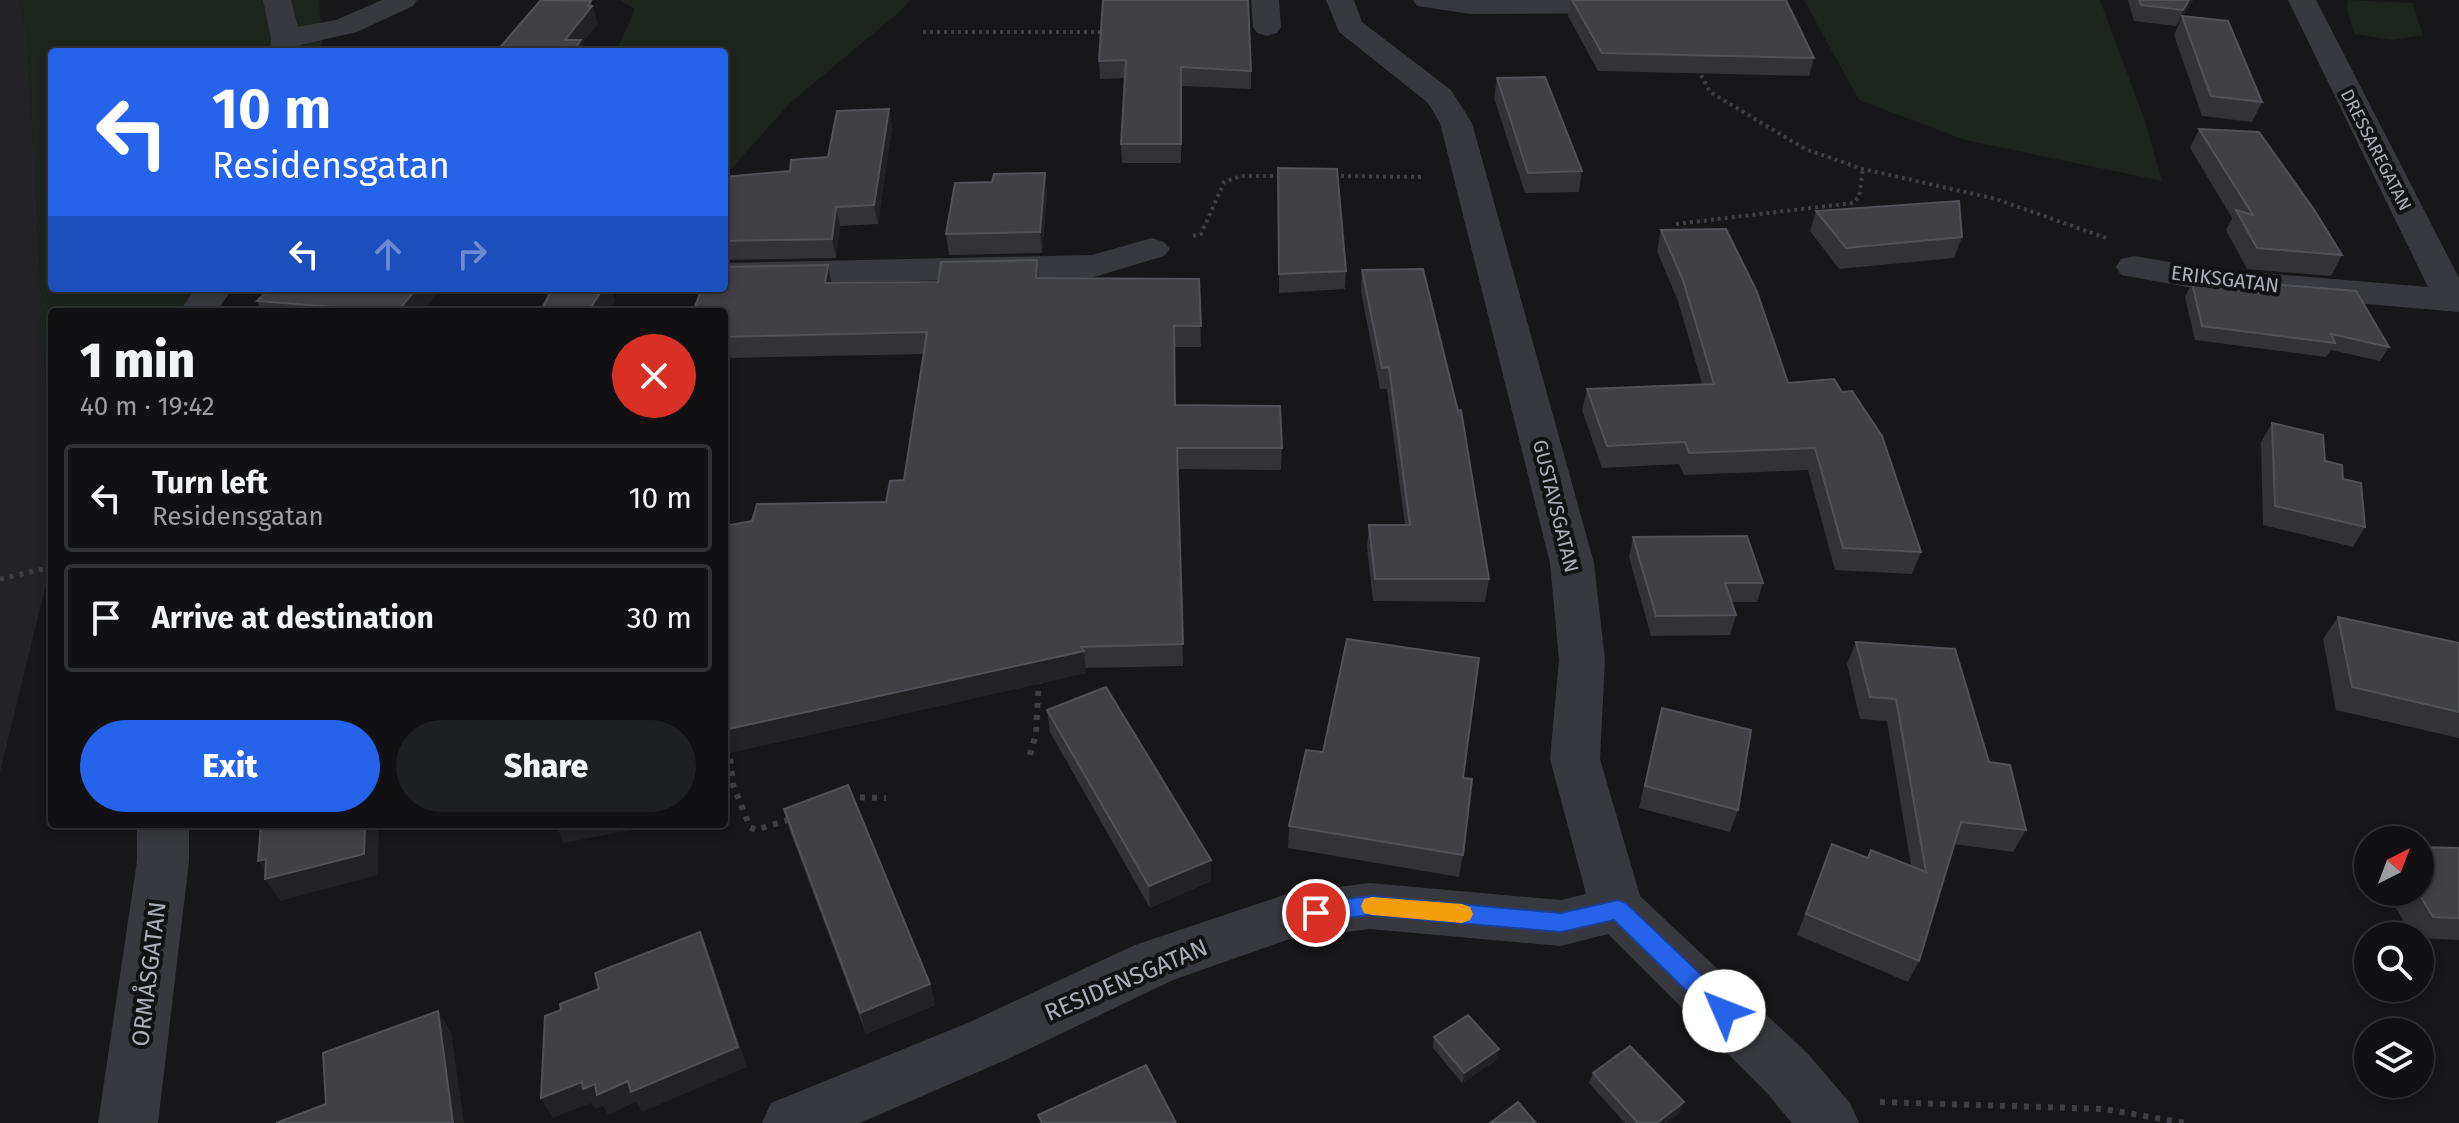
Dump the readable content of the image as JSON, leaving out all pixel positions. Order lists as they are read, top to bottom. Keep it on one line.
{"streets":{"street":["DRESSAREGATAN","ERIKSGATAN","GUSTAVSGATAN","ORMÅSGATAN","RESIDENSGATAN"]},"crossings":[["DRESSAREGATAN","ERIKSGATAN"],["GUSTAVSGATAN","RESIDENSGATAN"]],"north":"top right","page":{"turn":["10 m","Residensgatan"],"heading":["1 min","40 m · 19:42"],"list":[{"name":"Turn left","note":"Residensgatan","value":"10 m"},{"name":"Arrive at destination","value":"30 m"}],"buttons":["Exit","Share"]}}
